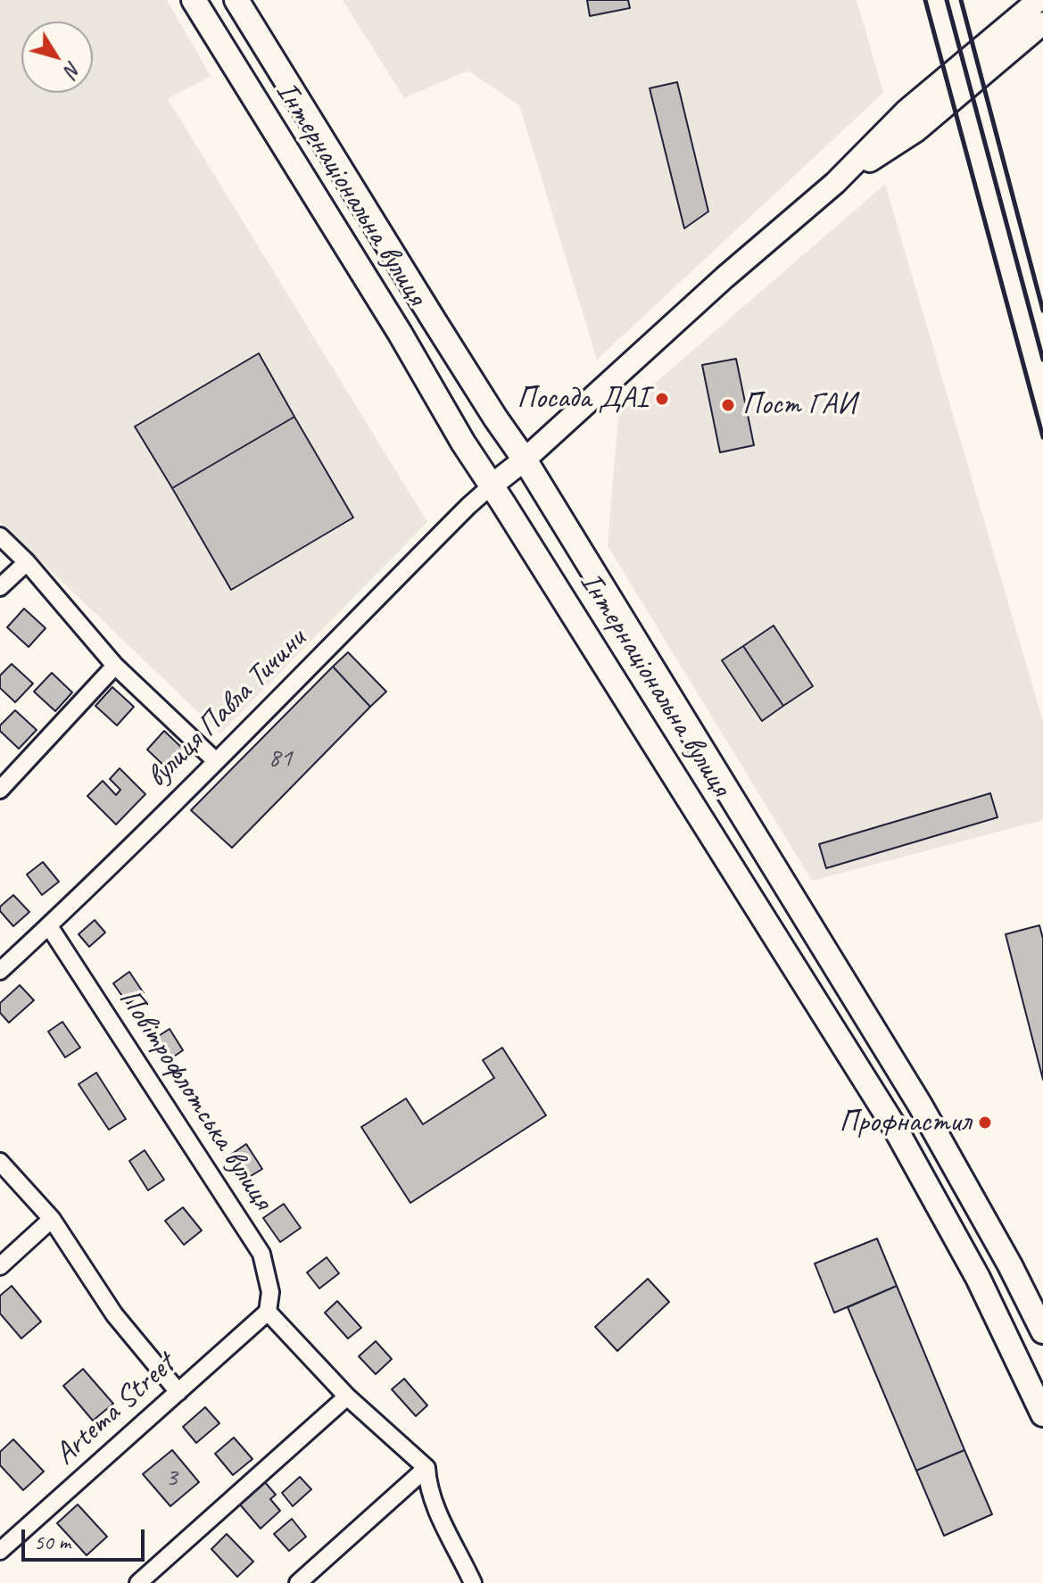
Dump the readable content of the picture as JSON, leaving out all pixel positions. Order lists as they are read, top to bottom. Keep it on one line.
{"streets":{"main road":["Інтернаціональна вулиця"],"street":["вулиця Павла Тичини","Повітрофлотська вулиця","Artema Street"]},"crossings":[["Інтернаціональна вулиця","вулиця Павла Тичини"],["вулиця Павла Тичини","Повітрофлотська вулиця"],["Повітрофлотська вулиця","Artema Street"]],"places":["Посада ДАІ","Пост ГАИ","Профнастил"],"house_numbers":["81","3"],"scale_bar":"50 m","north":"bottom right"}
